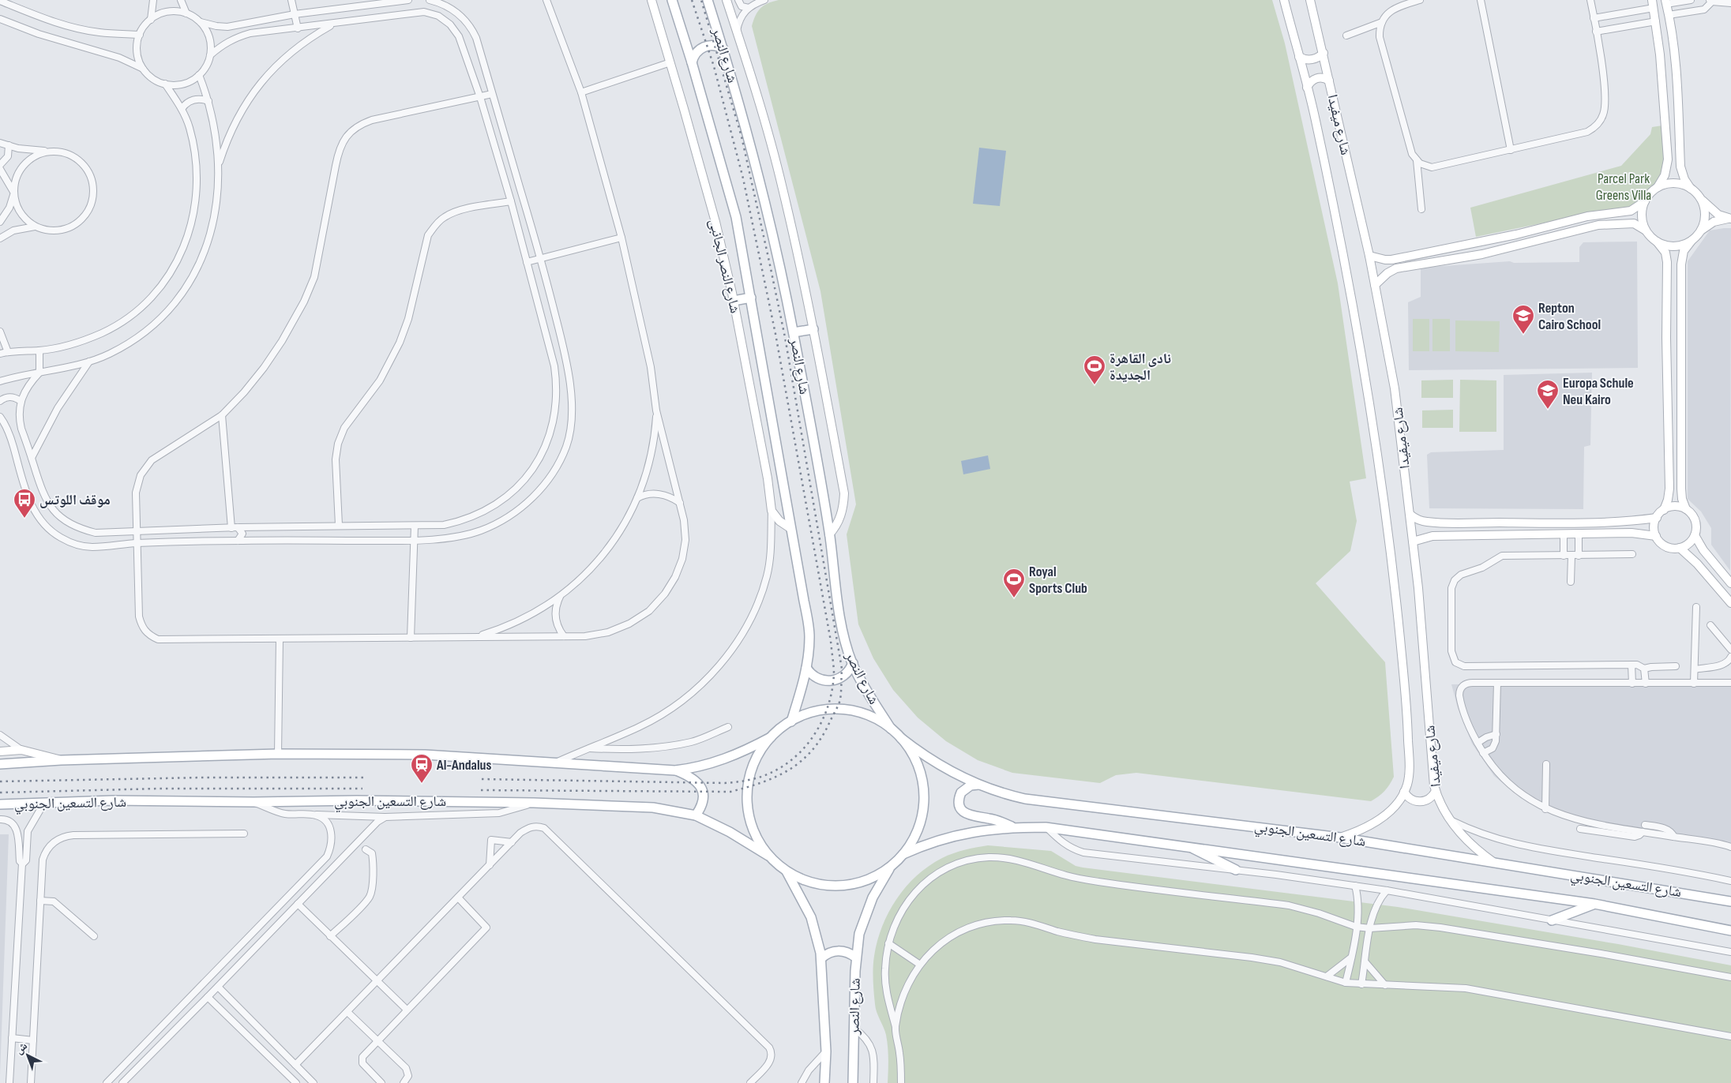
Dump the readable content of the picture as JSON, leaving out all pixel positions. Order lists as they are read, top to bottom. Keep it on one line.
{"streets":{"main road":["شارع النصر","شارع التسعين الجنوبي"],"street":["شارع ميفيدا","شارع النصر الجانبى"]},"crossings":[["شارع ميفيدا","شارع التسعين الجنوبي"]],"parks":["Parcel Park Greens Villa"],"places":{"school or university":["Repton Cairo School","Europa Schule Neu Kairo"],"sports":["نادى القاهرة الجديدة","Royal Sports Club"],"bus stop":["موقف اللوتس"],"station":["Al-Andalus"]},"north":"top left"}
